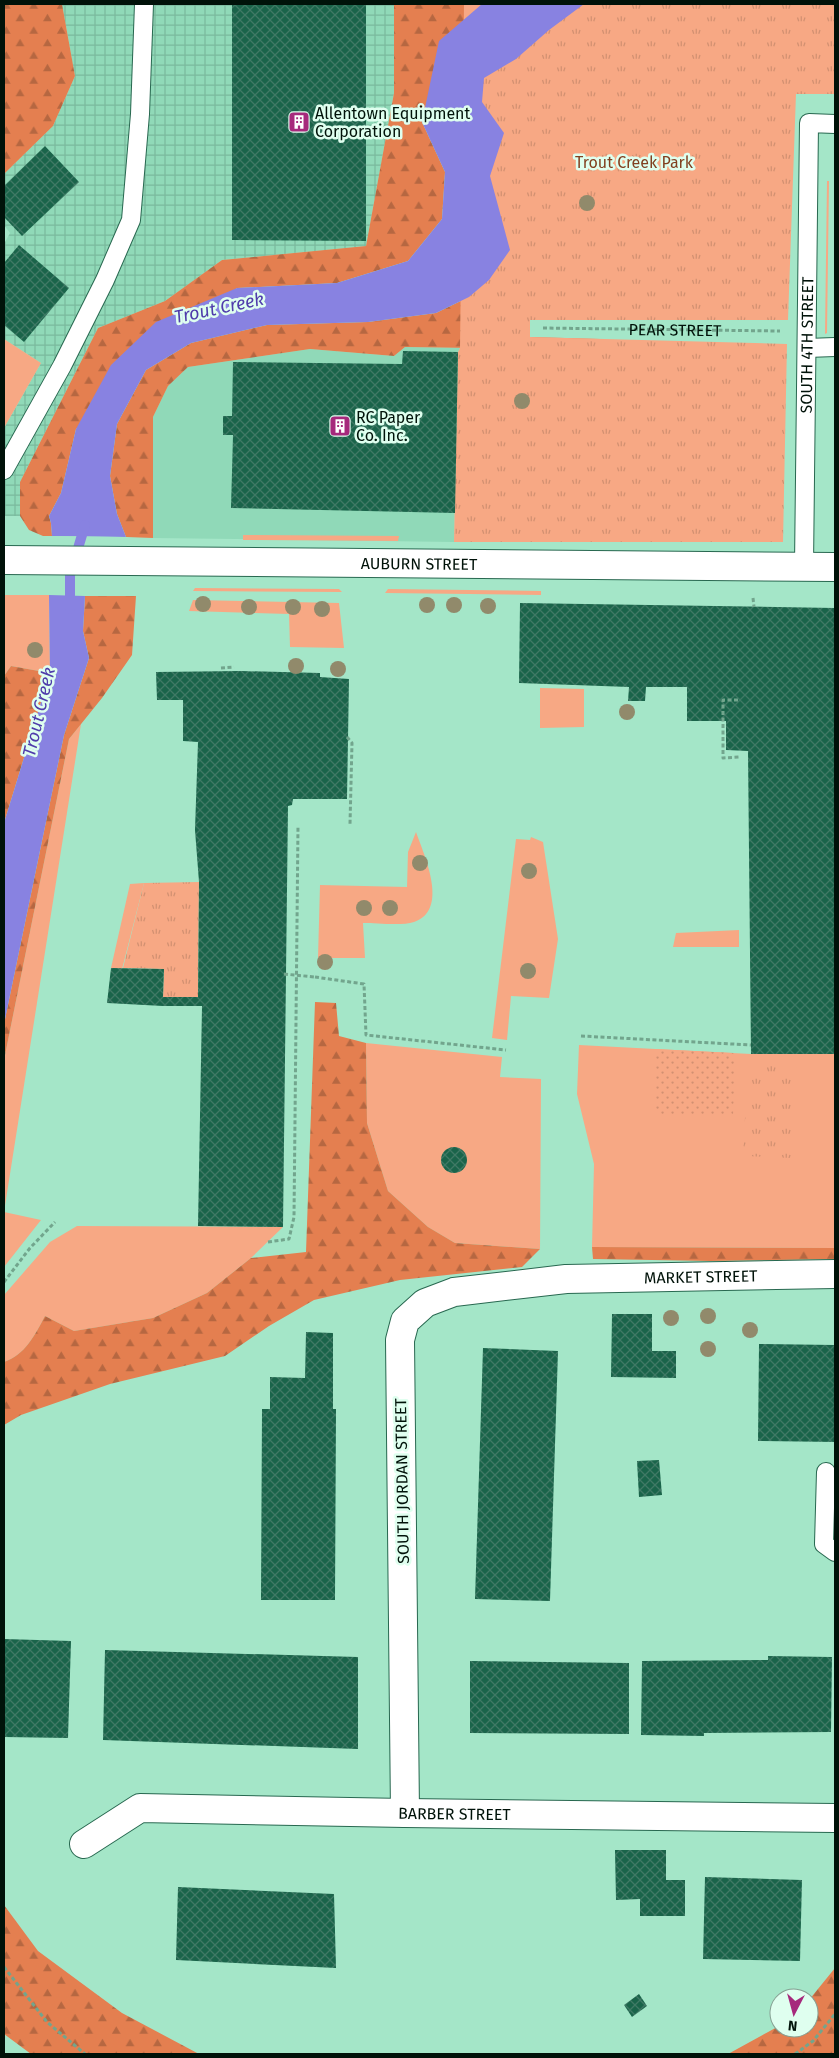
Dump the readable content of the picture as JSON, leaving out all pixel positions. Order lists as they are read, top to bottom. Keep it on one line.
{"streets":{"street":["AUBURN STREET","MARKET STREET","SOUTH JORDAN STREET","BARBER STREET"],"lane":["SOUTH 4TH STREET"],"path":["PEAR STREET"]},"crossings":[["PEAR STREET","SOUTH 4TH STREET"],["SOUTH 4TH STREET","AUBURN STREET"],["MARKET STREET","SOUTH JORDAN STREET"],["SOUTH JORDAN STREET","BARBER STREET"]],"water":["Trout Creek"],"parks":["Trout Creek Park"],"places":{"building":["Allentown Equipment Corporation","RC Paper Co. Inc."]},"north":"bottom"}
